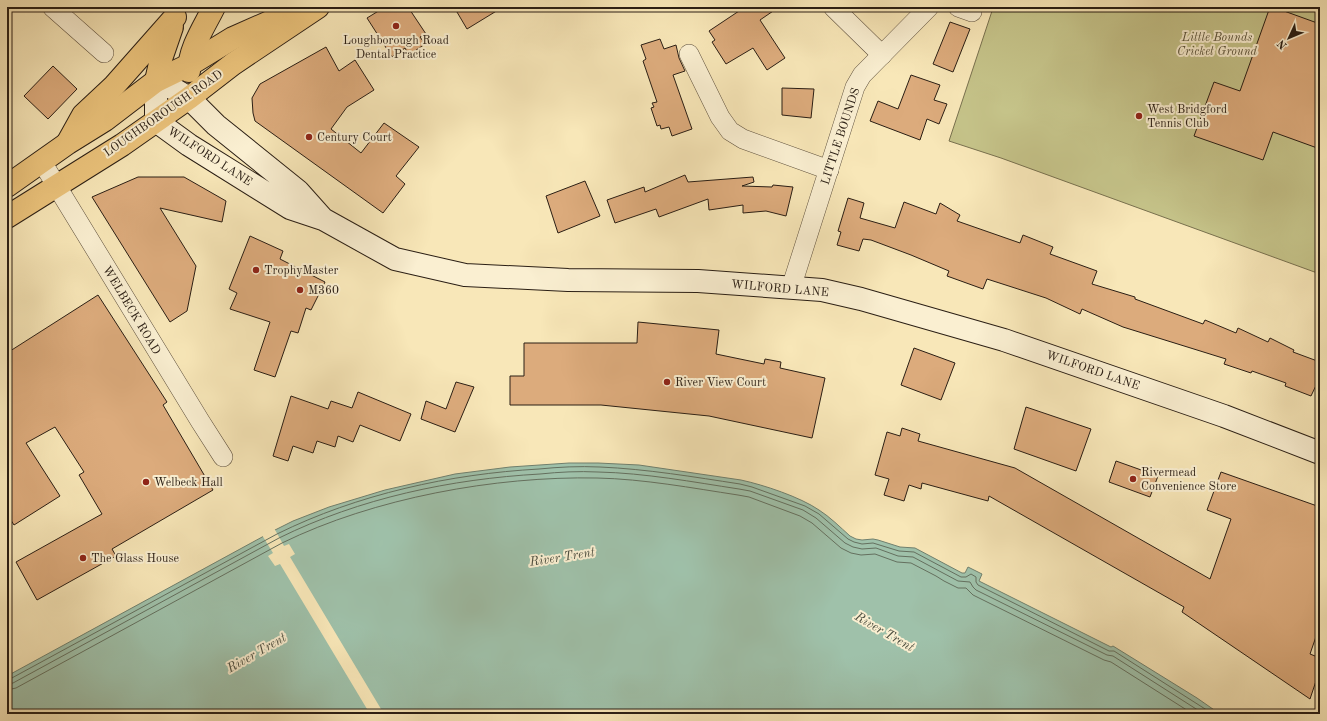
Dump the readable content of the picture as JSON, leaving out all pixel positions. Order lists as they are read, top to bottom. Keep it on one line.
{"streets":{"main road":["LOUGHBOROUGH ROAD","WILFORD LANE"],"street":["LITTLE BOUNDS","WELBECK ROAD"]},"crossings":[["LOUGHBOROUGH ROAD","WILFORD LANE"],["LOUGHBOROUGH ROAD","WELBECK ROAD"],["LITTLE BOUNDS","WILFORD LANE"]],"water":["River Trent"],"parks":["Little Bounds Cricket Ground"],"places":["Loughborough Road Dental Practice","West Bridgford Tennis Club","Century Court","TrophyMaster","M360","River View Court","Rivermead Convenience Store","Welbeck Hall","The Glass House"],"north":"bottom left"}
